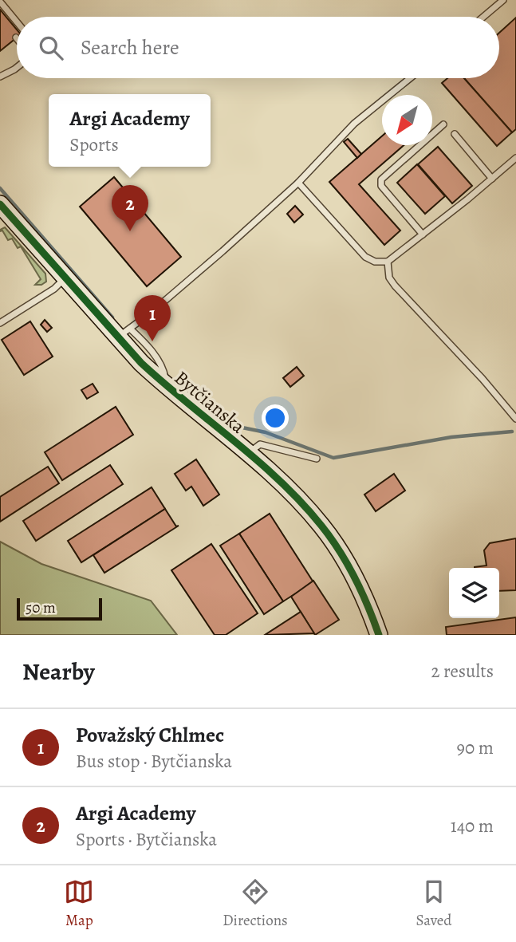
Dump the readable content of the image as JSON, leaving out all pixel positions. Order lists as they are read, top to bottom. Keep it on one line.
{"streets":{"main road":["Bytčianska"]},"scale_bar":"50 m","north":"bottom left","page":{"search":"Search here","popup":["Argi Academy","Sports"],"pins":["2","1"],"scale":"50 m","heading":["Nearby","2 results"],"list":[{"mark":"1","name":"Považský Chlmec","note":"Bus stop · Bytčianska","value":"90 m"},{"mark":"2","name":"Argi Academy","note":"Sports · Bytčianska","value":"140 m"}],"nav":["Map","Directions","Saved"]}}
